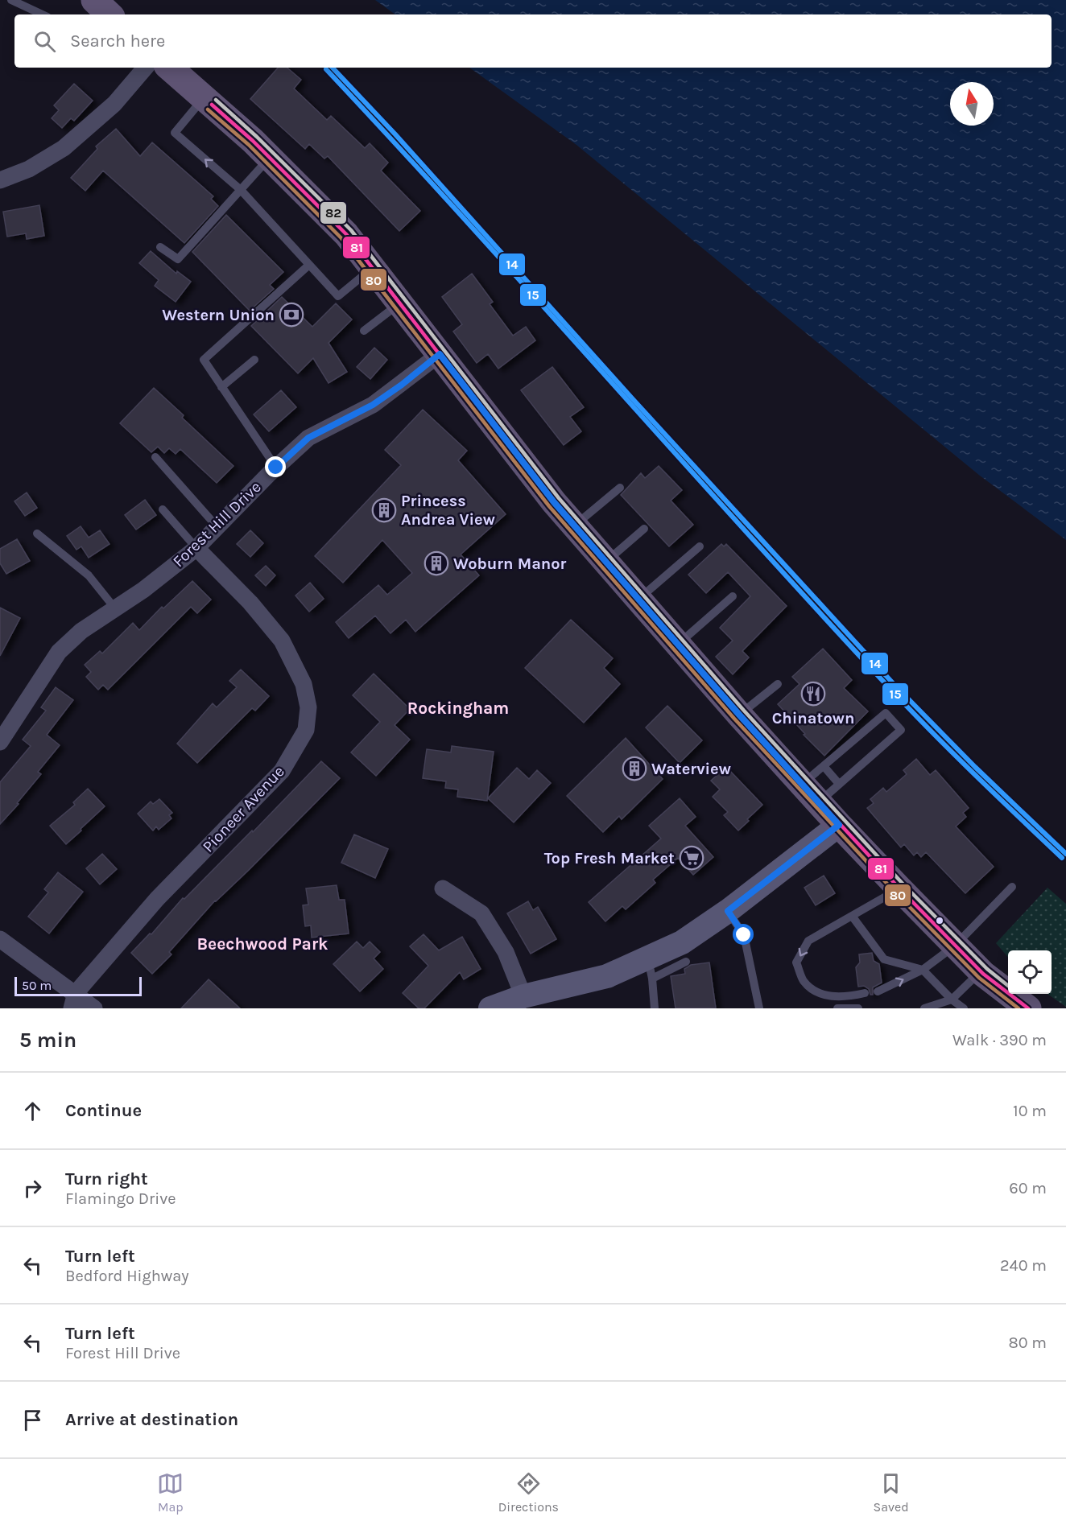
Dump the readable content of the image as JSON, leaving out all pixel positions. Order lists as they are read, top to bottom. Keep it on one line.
{"streets":{"street":["Forest Hill Drive","Pioneer Avenue"]},"crossings":[["Forest Hill Drive","Pioneer Avenue"]],"districts":["Rockingham","Beechwood Park"],"places":{"bank":["Western Union"],"building":["Princess Andrea View","Woburn Manor","Waterview"],"restaurant":["Chinatown"],"supermarket":["Top Fresh Market"]},"lines":["transit line 14","transit line 15","transit line 82","transit line 81","transit line 80"],"scale_bar":"50 m","north":"top","page":{"search":"Search here","scale":"50 m","heading":["5 min","Walk · 390 m"],"list":[["Continue","10 m"],["Turn right","Flamingo Drive","60 m"],["Turn left","Bedford Highway","240 m"],["Turn left","Forest Hill Drive","80 m"],"Arrive at destination"],"nav":["Map","Directions","Saved"]}}
